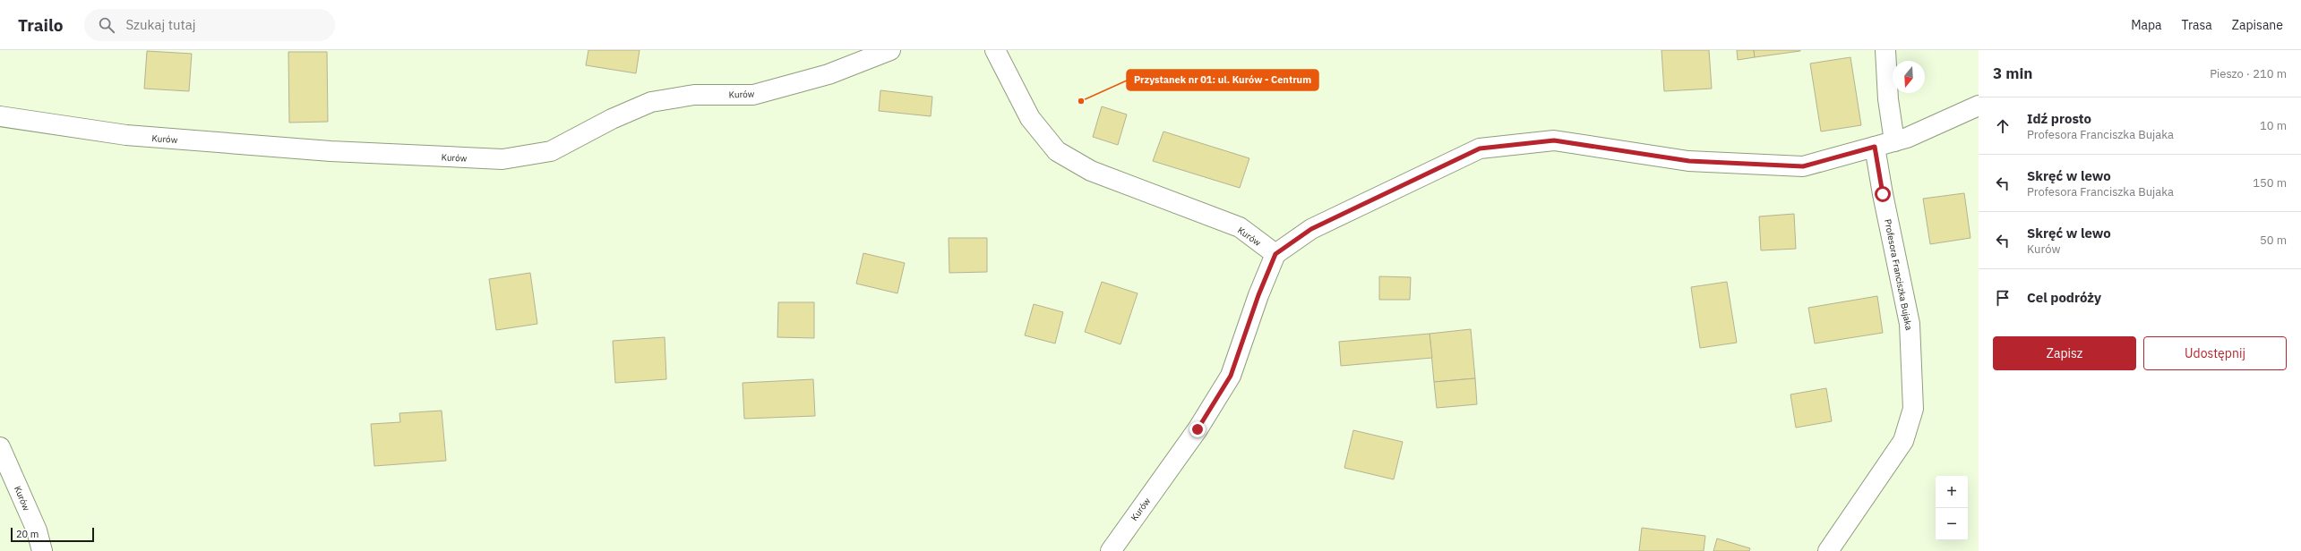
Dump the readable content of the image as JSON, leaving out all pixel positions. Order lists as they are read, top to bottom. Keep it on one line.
{"streets":{"street":["Kurów","Profesora Franciszka Bujaka"]},"places":["Przystanek nr 01: ul. Kurów - Centrum"],"scale_bar":"20 m","north":"bottom","page":{"header":"Trailo","search":"Szukaj tutaj","nav":["Mapa","Trasa","Zapisane"],"heading":["3 min","Pieszo · 210 m"],"list":[["Idź prosto","Profesora Franciszka Bujaka","10 m"],["Skręć w lewo","Profesora Franciszka Bujaka","150 m"],["Skręć w lewo","Kurów","50 m"],"Cel podróży"],"buttons":["Zapisz","Udostępnij"],"map_buttons":["+","−"],"scale":"20 m"}}
